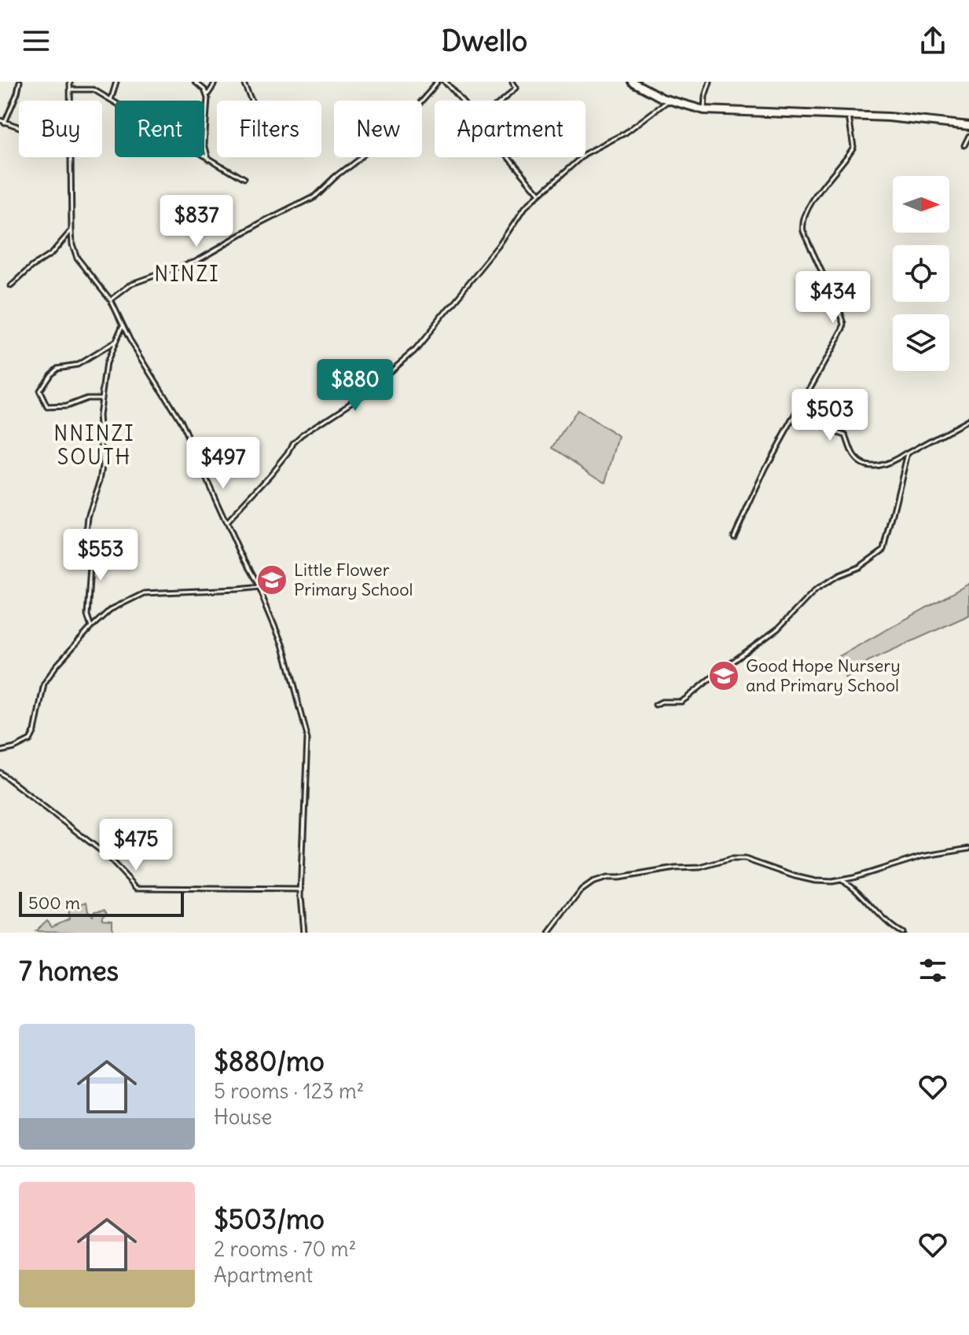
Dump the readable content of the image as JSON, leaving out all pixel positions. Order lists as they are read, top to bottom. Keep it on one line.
{"districts":["NINZI","NNINZI SOUTH"],"places":{"school or university":["Little Flower Primary School","Good Hope Nursery and Primary School"]},"scale_bar":"500 m","north":"right","page":{"header":"Dwello","chip":["Buy","Rent","Filters","New","Apartment"],"price":["$837","$434","$880","$503","$497","$553","$475"],"scale":"500 m","heading":"7 homes","list":[{"name":"$880/mo","note":"5 rooms · 123 m² · House"},{"name":"$503/mo","note":"2 rooms · 70 m² · Apartment"}]}}
